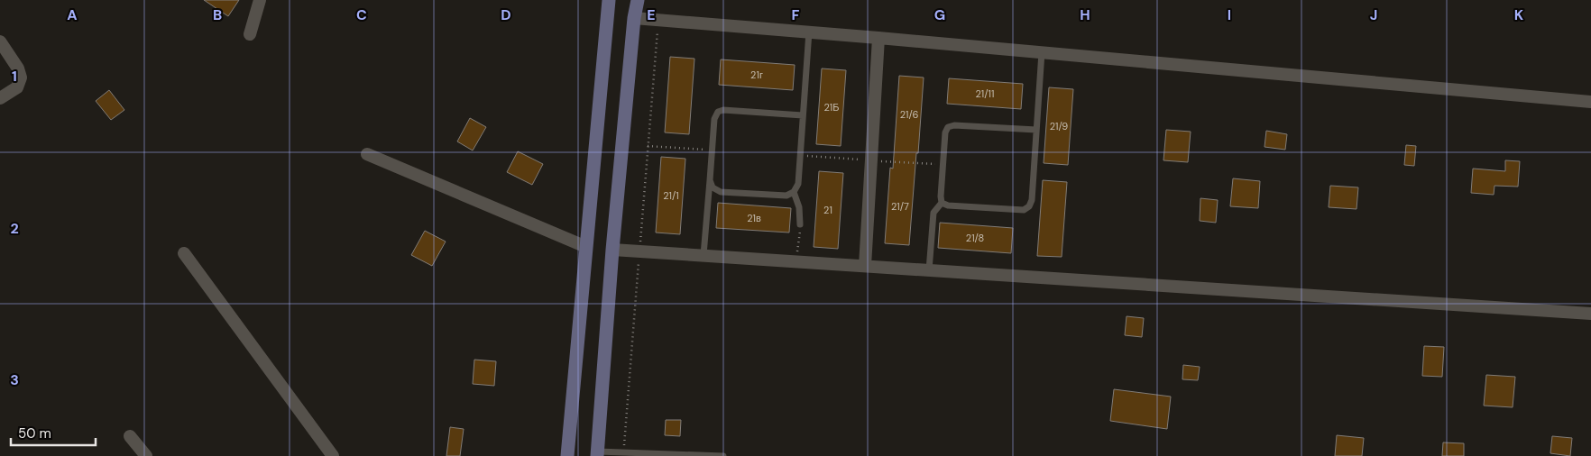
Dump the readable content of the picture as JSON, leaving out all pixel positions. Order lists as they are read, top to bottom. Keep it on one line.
{"house_numbers":["21г","21/11","21Б","21/6","21/9","21/1","21/7","21","21в","21/8"],"scale_bar":"50 m","grid":{"columns":["A","B","C","D","E","F","G","H","I","J","K"],"rows":["1","2","3"]}}
